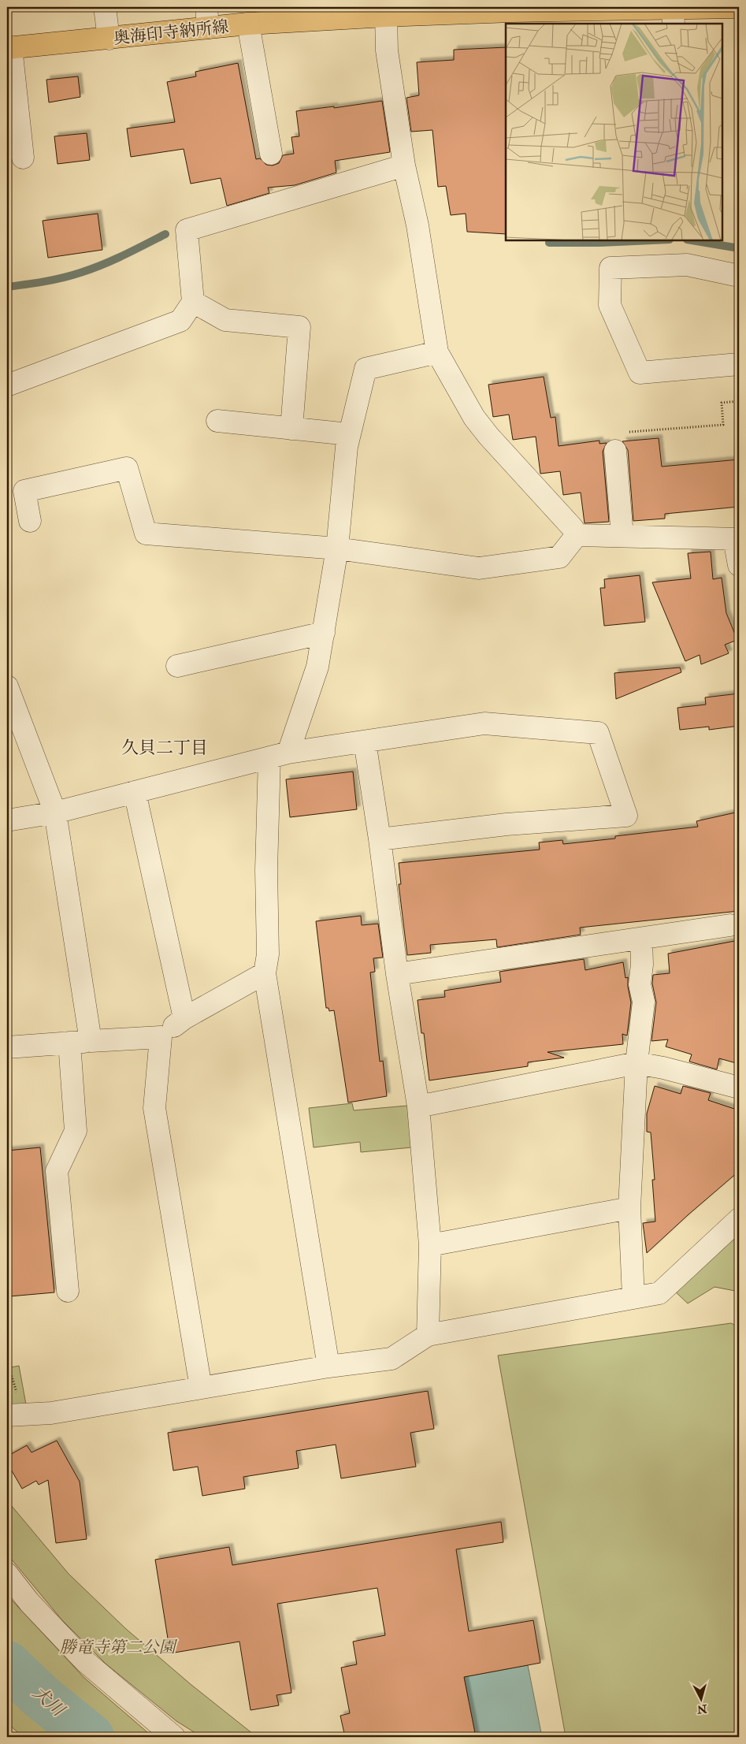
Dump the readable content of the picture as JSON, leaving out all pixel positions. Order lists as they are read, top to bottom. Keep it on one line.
{"streets":{"main road":["奥海印寺納所線"]},"districts":["久貝二丁目"],"water":["犬川"],"parks":["勝竜寺第二公園"],"north":"bottom"}
